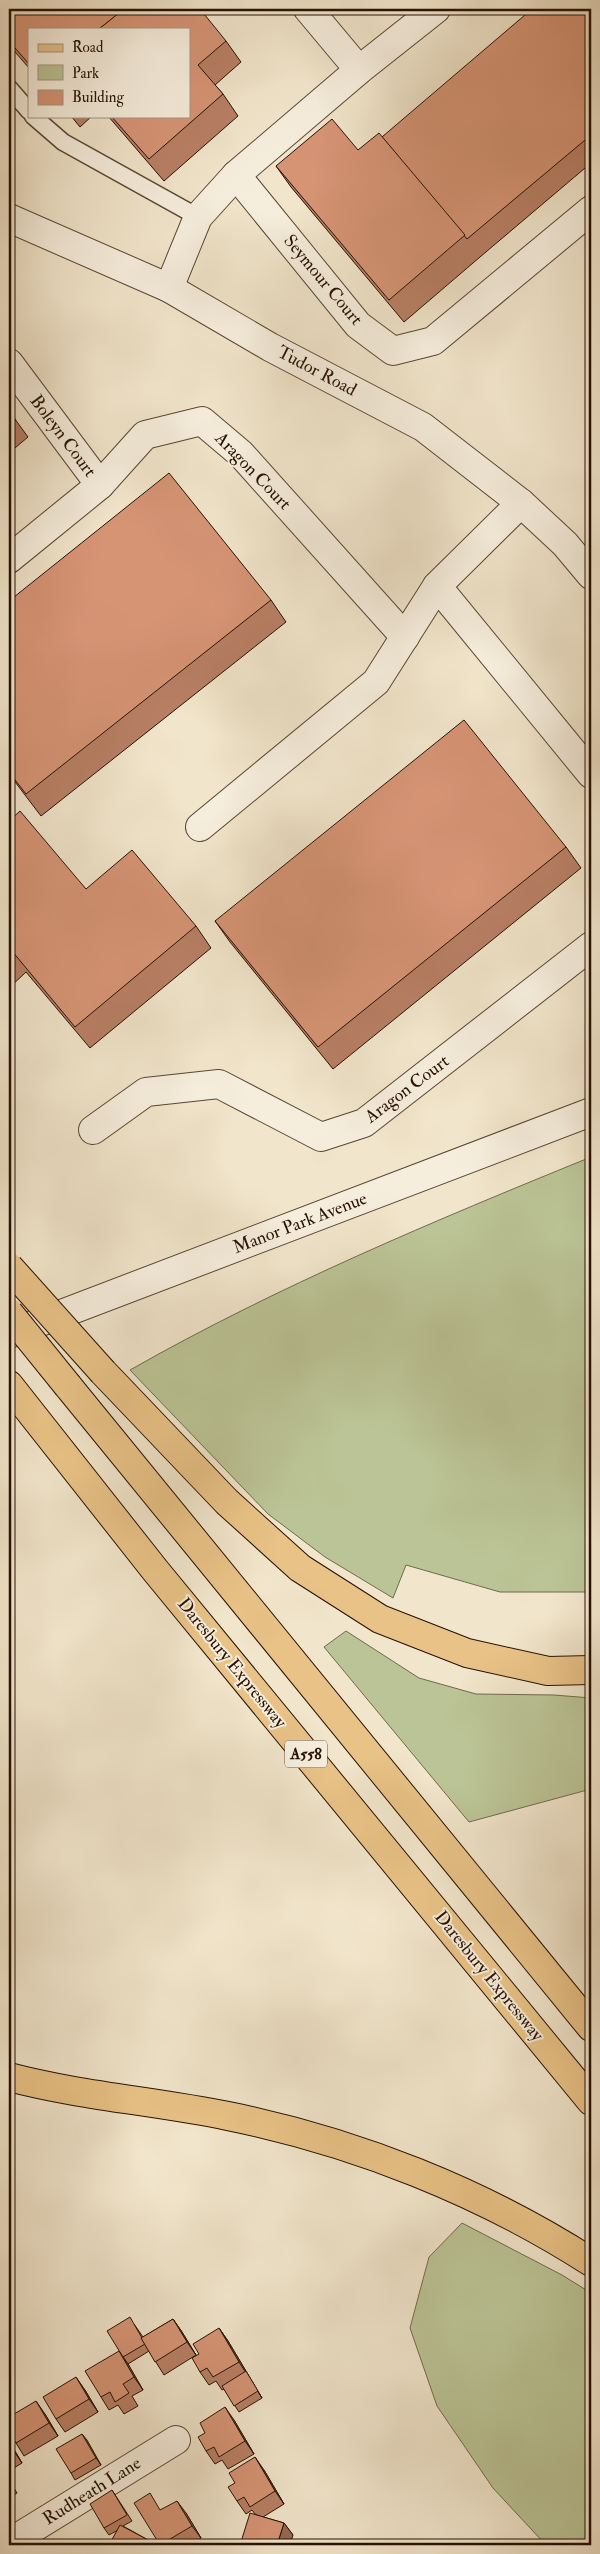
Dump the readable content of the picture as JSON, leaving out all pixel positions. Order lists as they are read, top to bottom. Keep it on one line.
{"streets":{"main road":["Daresbury Expressway","A558"],"street":["Seymour Court","Tudor Road","Boleyn Court","Aragon Court","Manor Park Avenue","Rudheath Lane"]},"crossings":[["Boleyn Court","Aragon Court"]],"legend":["Road","Park","Building"]}
